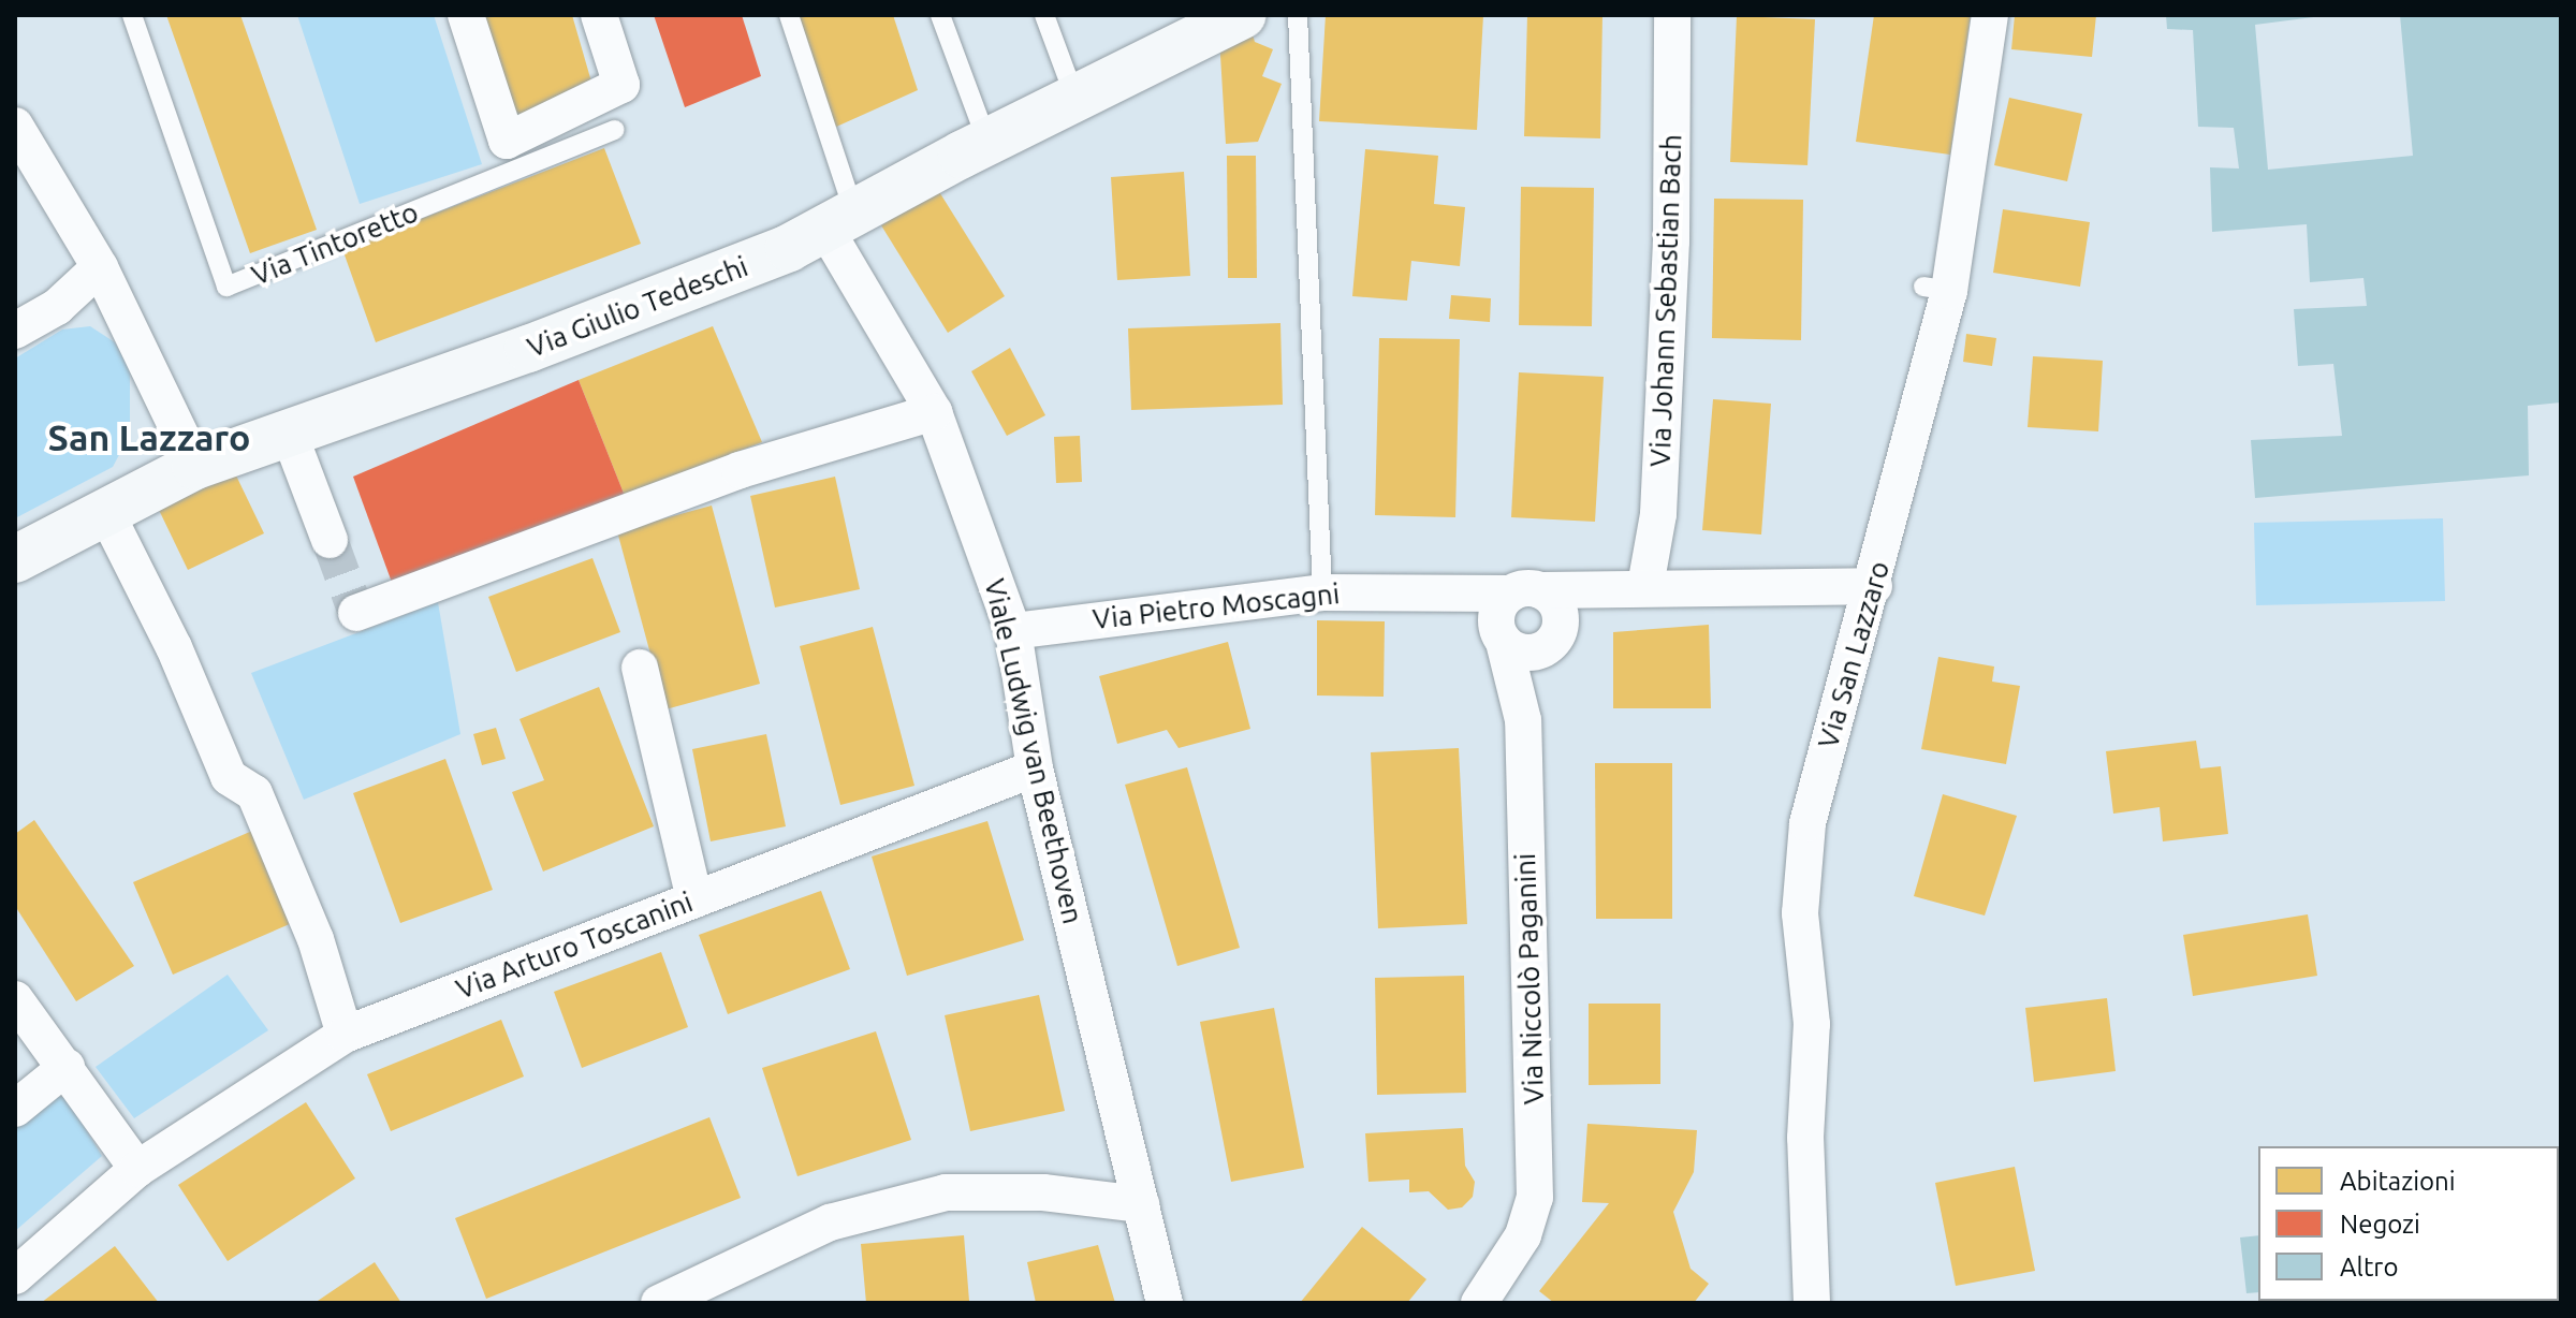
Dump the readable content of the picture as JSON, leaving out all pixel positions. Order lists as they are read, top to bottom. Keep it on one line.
{"streets":{"street":["Via Johann Sebastian Bach","Via Giulio Tedeschi","Via Pietro Moscagni","Via San Lazzaro","Viale Ludwig van Beethoven","Via Arturo Toscanini","Via Niccolò Paganini"],"lane":["Via Tintoretto"]},"crossings":[["Via Johann Sebastian Bach","Via Pietro Moscagni"],["Via Giulio Tedeschi","Viale Ludwig van Beethoven"],["Via Pietro Moscagni","Via San Lazzaro"],["Via Pietro Moscagni","Viale Ludwig van Beethoven"],["Via Pietro Moscagni","Via Niccolò Paganini"],["Viale Ludwig van Beethoven","Via Arturo Toscanini"]],"districts":["San Lazzaro"],"legend":["Abitazioni","Negozi","Altro"]}
